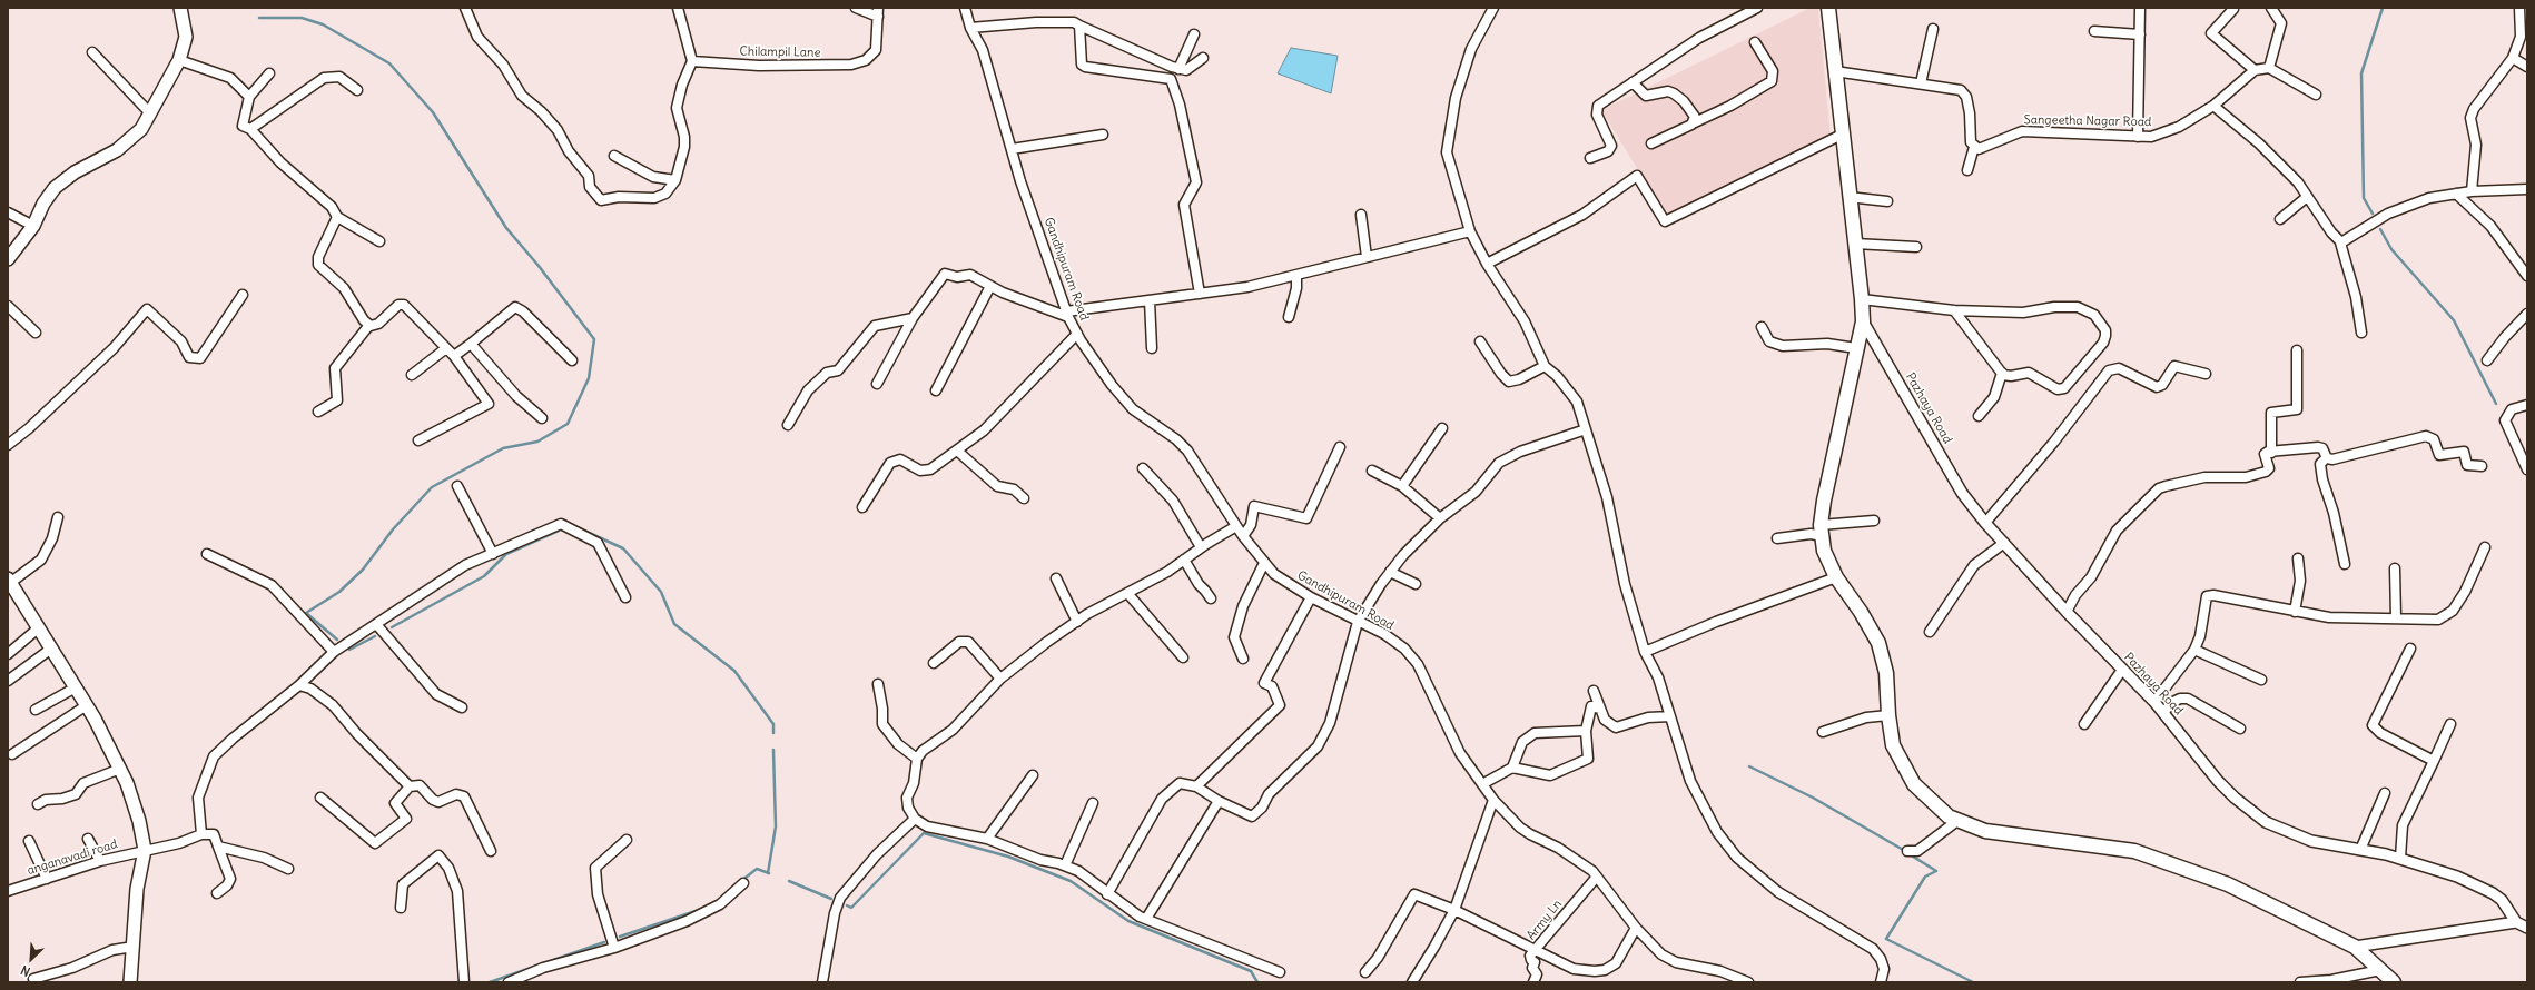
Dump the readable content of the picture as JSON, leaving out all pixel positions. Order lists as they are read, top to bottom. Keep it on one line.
{"streets":{"street":["Chilampil Lane","Sangeetha Nagar Road","Gandhipuram Road","Pazhaya Road","anganavadi road","Army Ln"]},"crossings":[["Gandhipuram Road","Army Ln"]],"north":"bottom left"}
